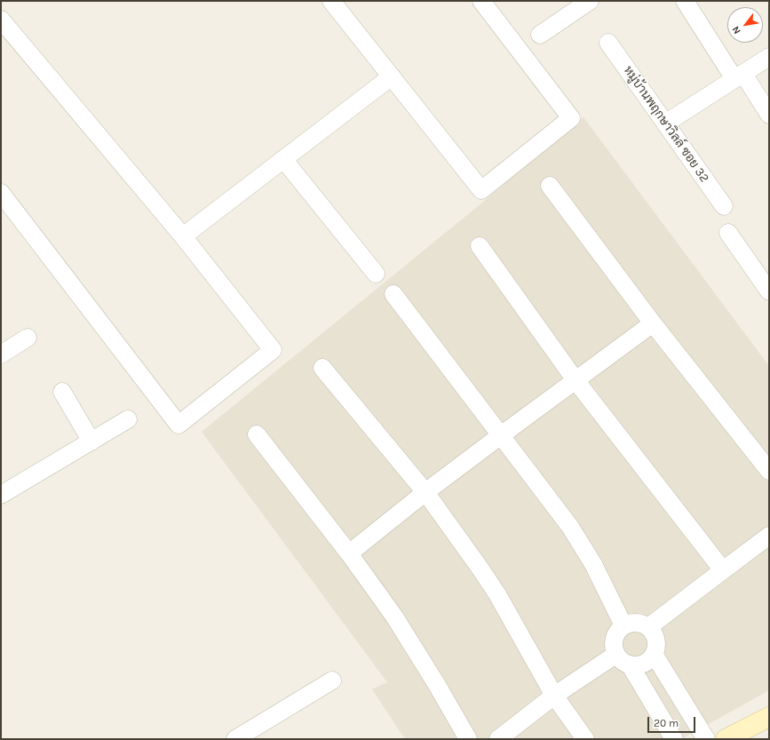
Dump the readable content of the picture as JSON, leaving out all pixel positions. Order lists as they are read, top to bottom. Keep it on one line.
{"streets":{"street":["หมู่บ้านพฤกษาวิลล์ ซอย 32"]},"scale_bar":"20 m","north":"bottom left"}
